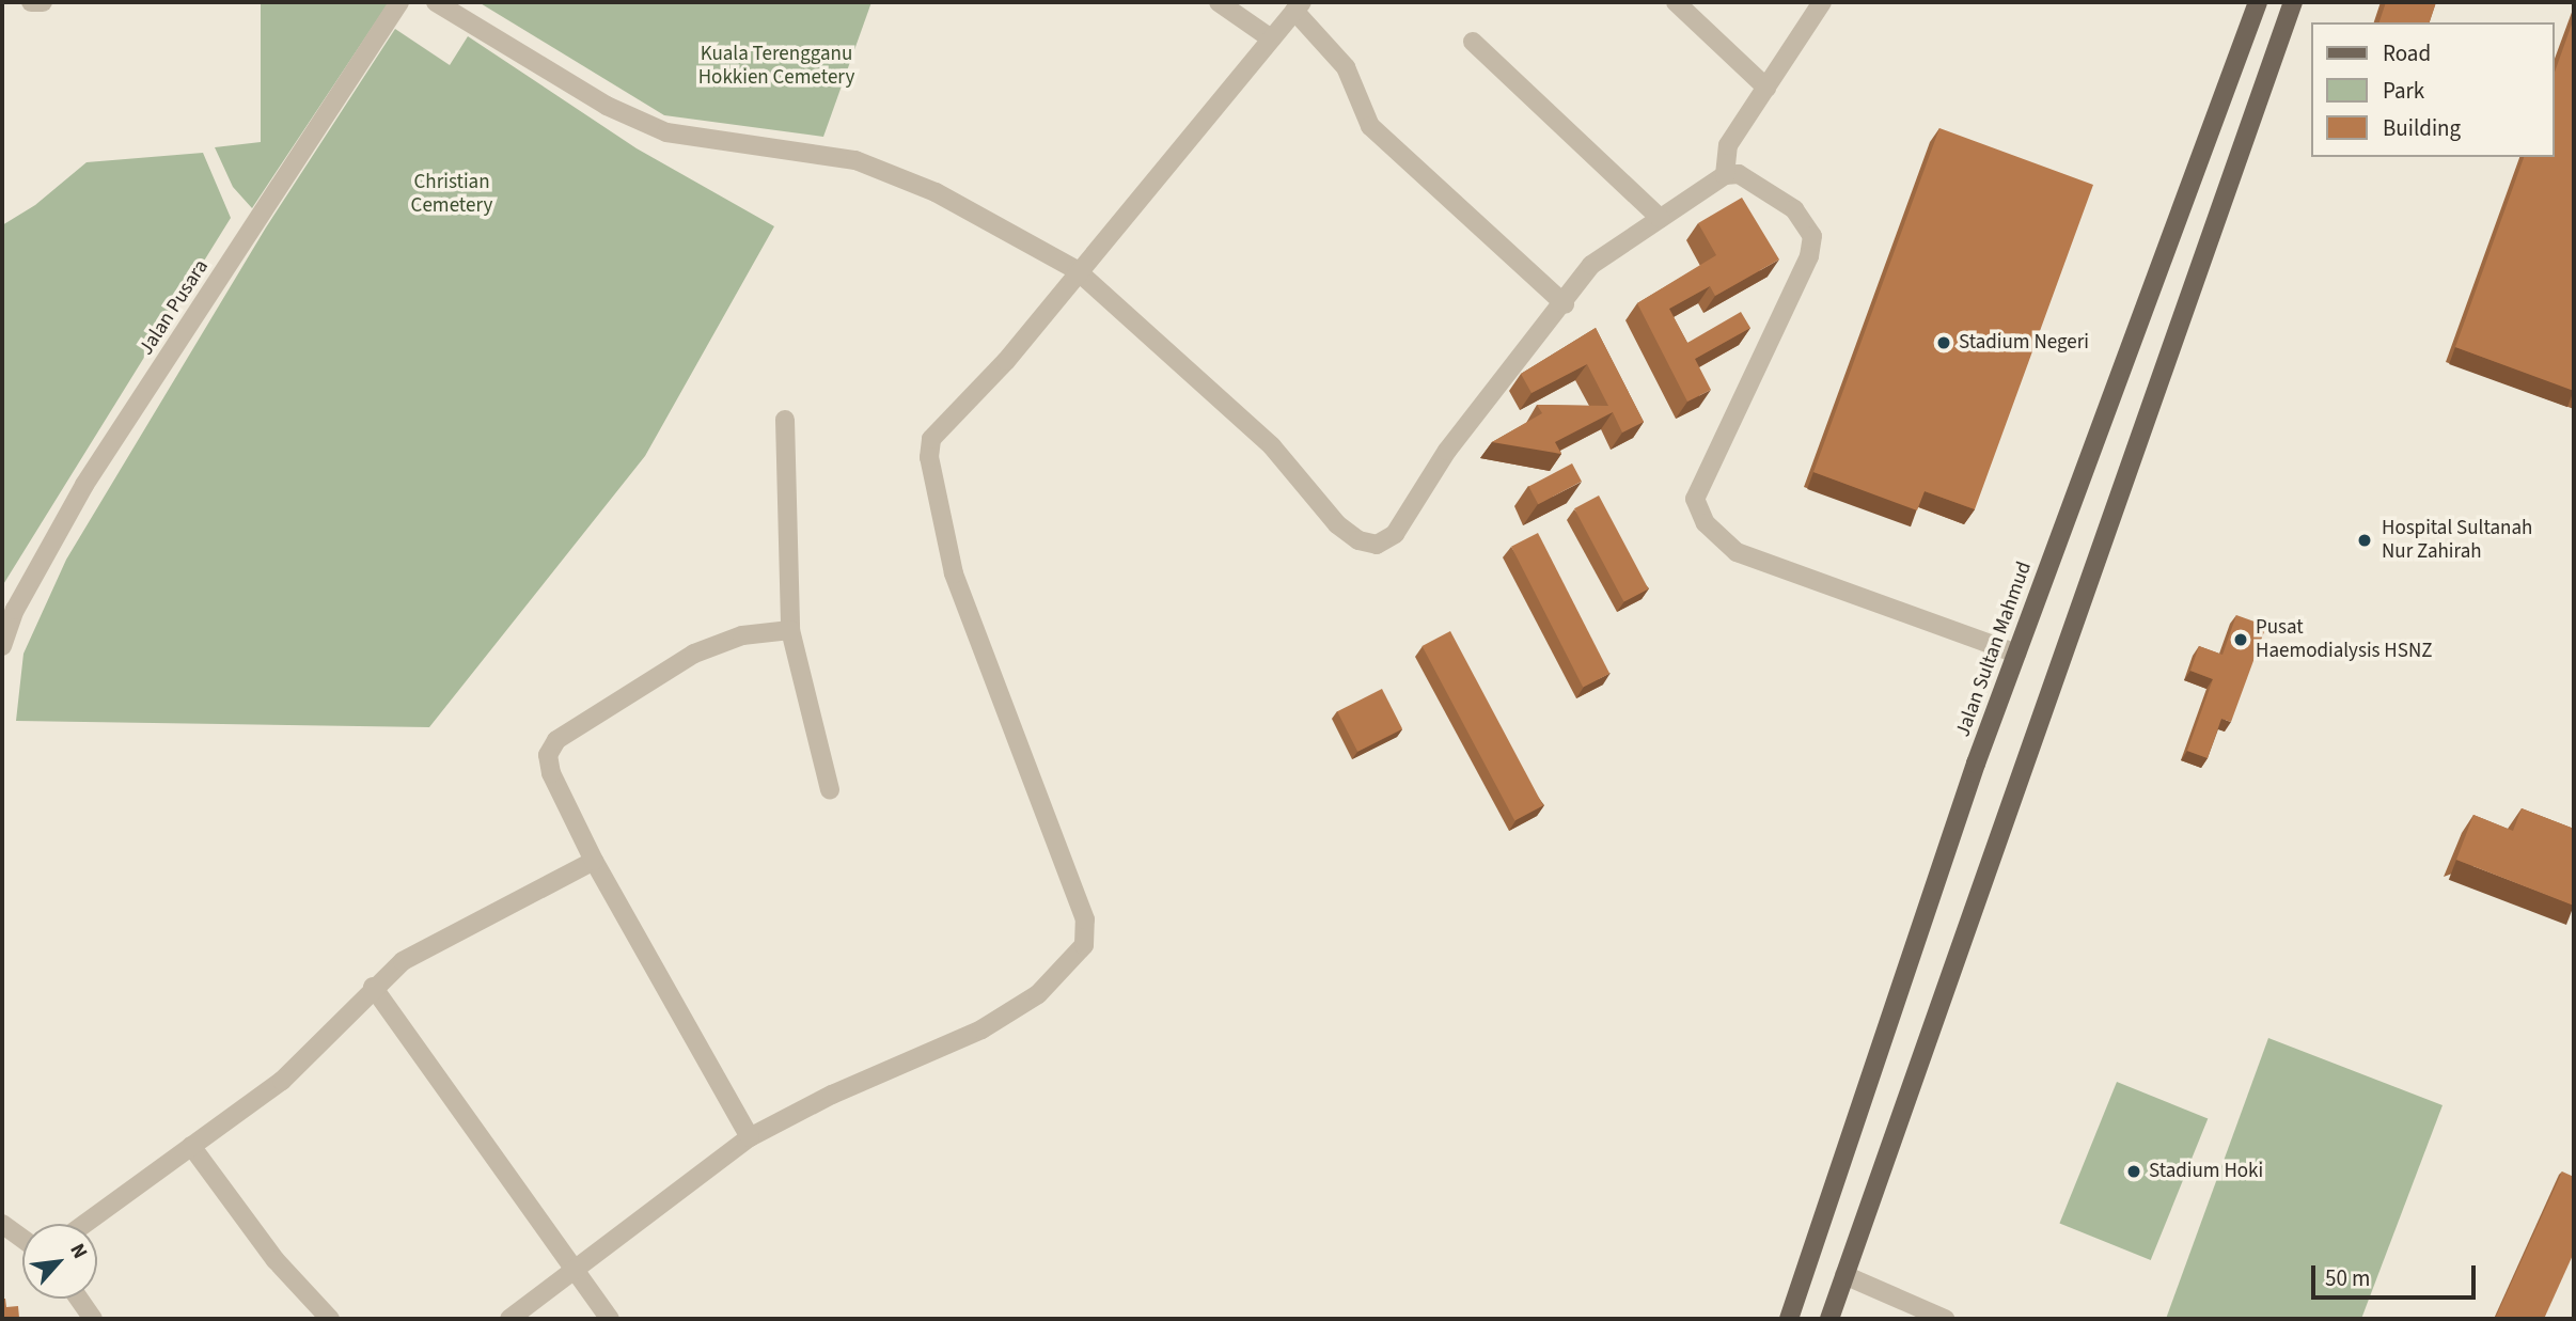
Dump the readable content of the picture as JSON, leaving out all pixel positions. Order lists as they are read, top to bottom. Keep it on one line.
{"streets":{"main road":["Jalan Sultan Mahmud"],"street":["Jalan Pusara"]},"parks":["Kuala Terengganu Hokkien Cemetery","Christian Cemetery"],"places":["Stadium Negeri","Hospital Sultanah Nur Zahirah","Pusat Haemodialysis HSNZ","Stadium Hoki"],"legend":["Road","Park","Building"],"scale_bar":"50 m","north":"top right"}
